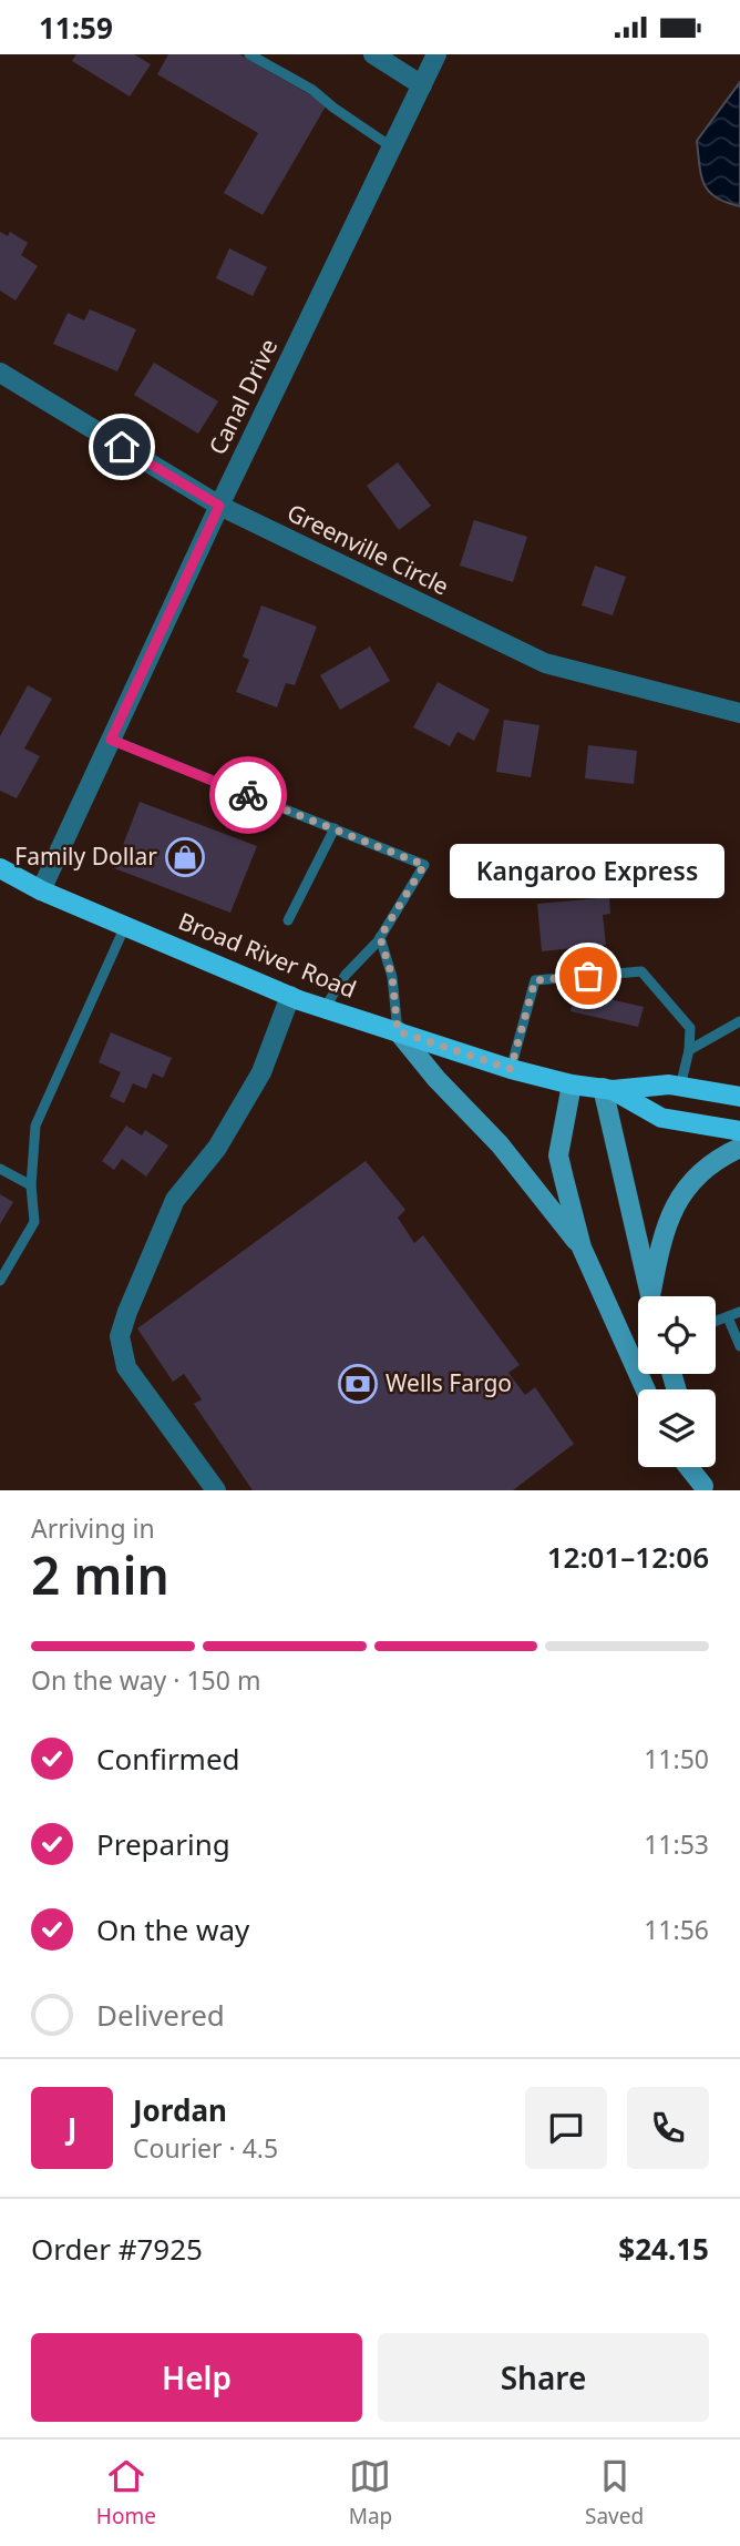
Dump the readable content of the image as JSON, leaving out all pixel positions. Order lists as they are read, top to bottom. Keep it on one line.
{"streets":{"main road":["Broad River Road"],"street":["Canal Drive","Greenville Circle"]},"crossings":[["Canal Drive","Greenville Circle"],["Canal Drive","Broad River Road"]],"places":{"shop":["Family Dollar"],"other":["Kangaroo Express"],"bank":["Wells Fargo"]},"page":{"status":"11:59","bubble":"Kangaroo Express","heading":["2 min","Arriving in","12:01–12:06"],"panel":["Jordan","Courier · 4.5","Order #7925","$24.15"],"bar":"On the way · 150 m","list":[["Confirmed","11:50"],["Preparing","11:53"],["On the way","11:56"],"Delivered"],"round":"J","buttons":["Help","Share"],"tabs":["Home","Map","Saved"]}}
